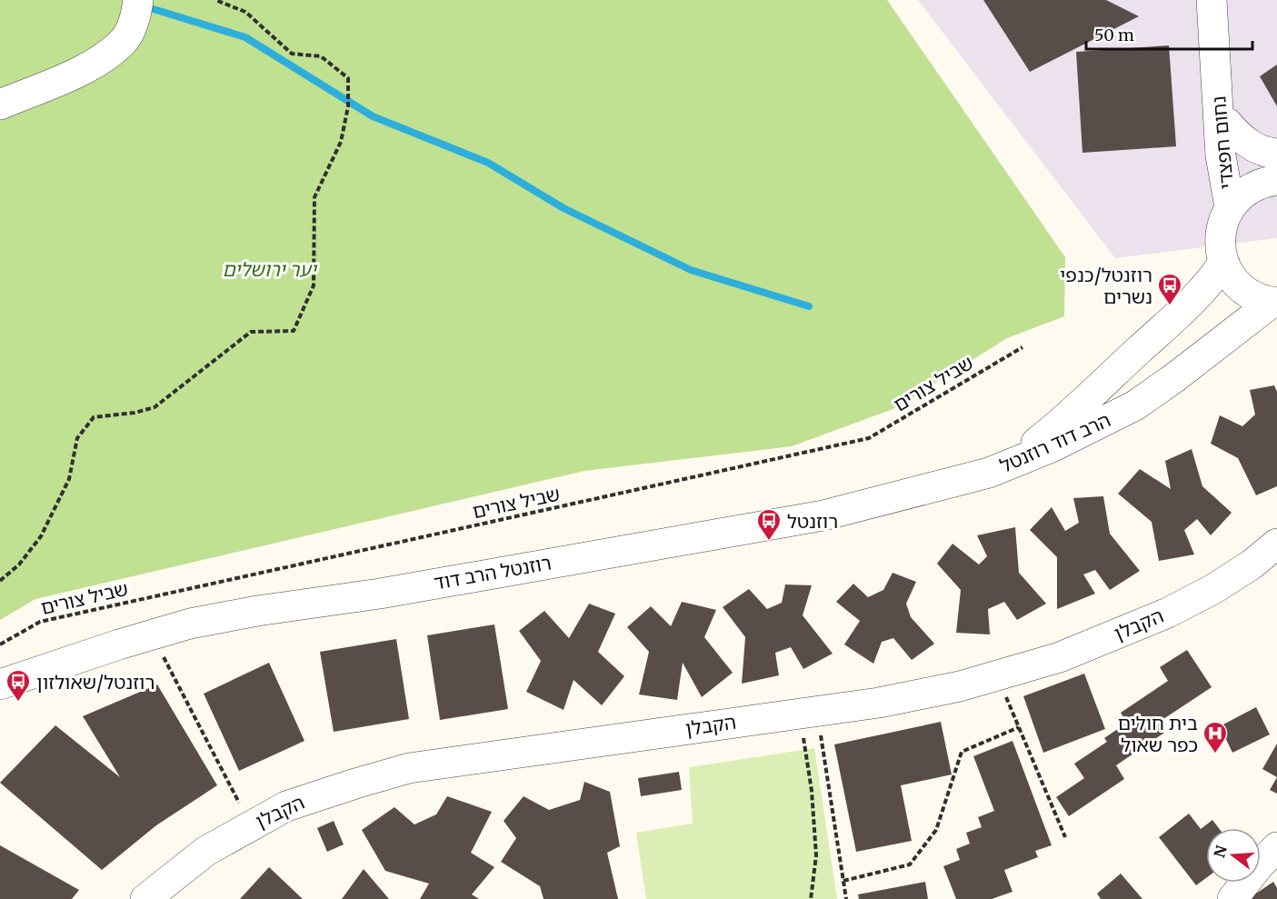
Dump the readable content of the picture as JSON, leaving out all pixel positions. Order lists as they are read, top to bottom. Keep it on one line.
{"streets":{"street":["נחום חפצדי","הרב דוד רוזנטל","רוזנטל הרב דוד","הקבלן"],"path":["שביל צורים"]},"crossings":[["הרב דוד רוזנטל","רוזנטל הרב דוד"]],"parks":["יער ירושלים"],"places":{"bus stop":["רוזנטל/כנפי נשרים","רוזנטל","רוזנטל/שאולזון"],"hospital":["בית חולים כפר שאול"]},"scale_bar":"50 m","north":"left"}
